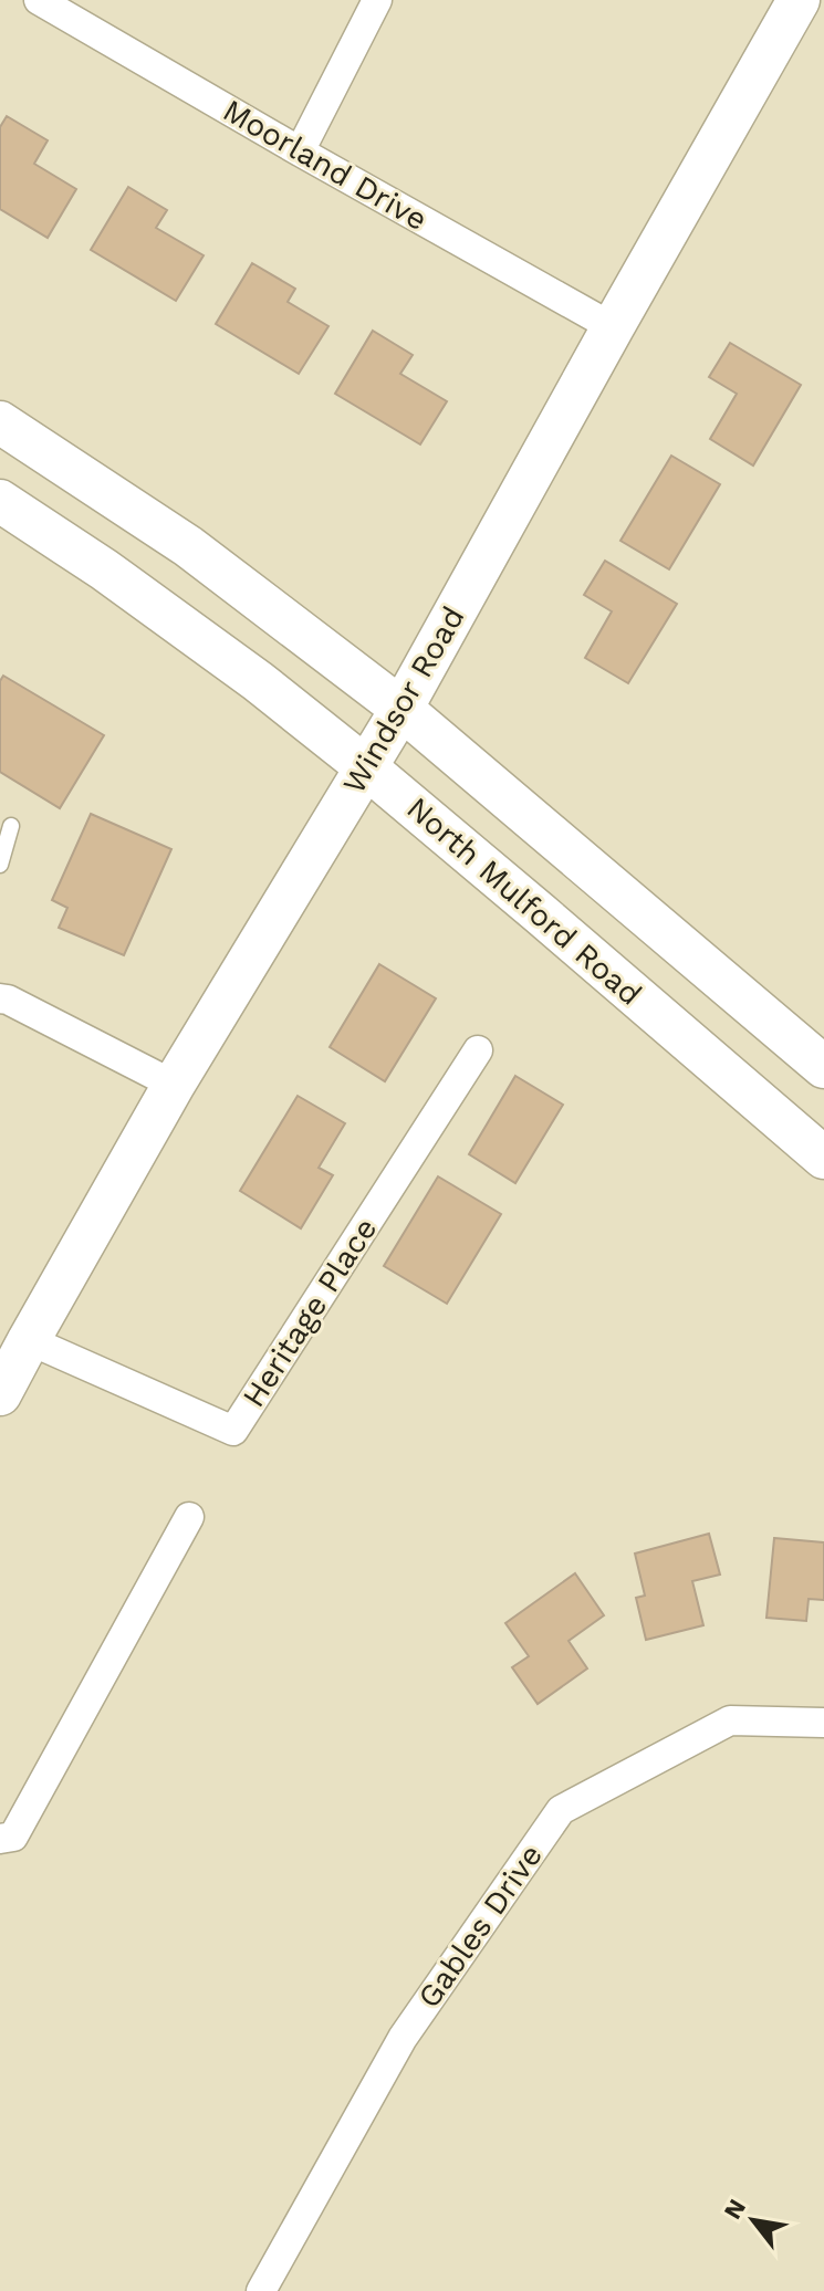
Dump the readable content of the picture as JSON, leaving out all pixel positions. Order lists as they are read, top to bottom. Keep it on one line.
{"streets":{"street":["Moorland Drive","Windsor Road","North Mulford Road","Heritage Place","Gables Drive"]},"crossings":[["Moorland Drive","Windsor Road"],["Windsor Road","North Mulford Road"],["Windsor Road","Heritage Place"]],"north":"top left"}
